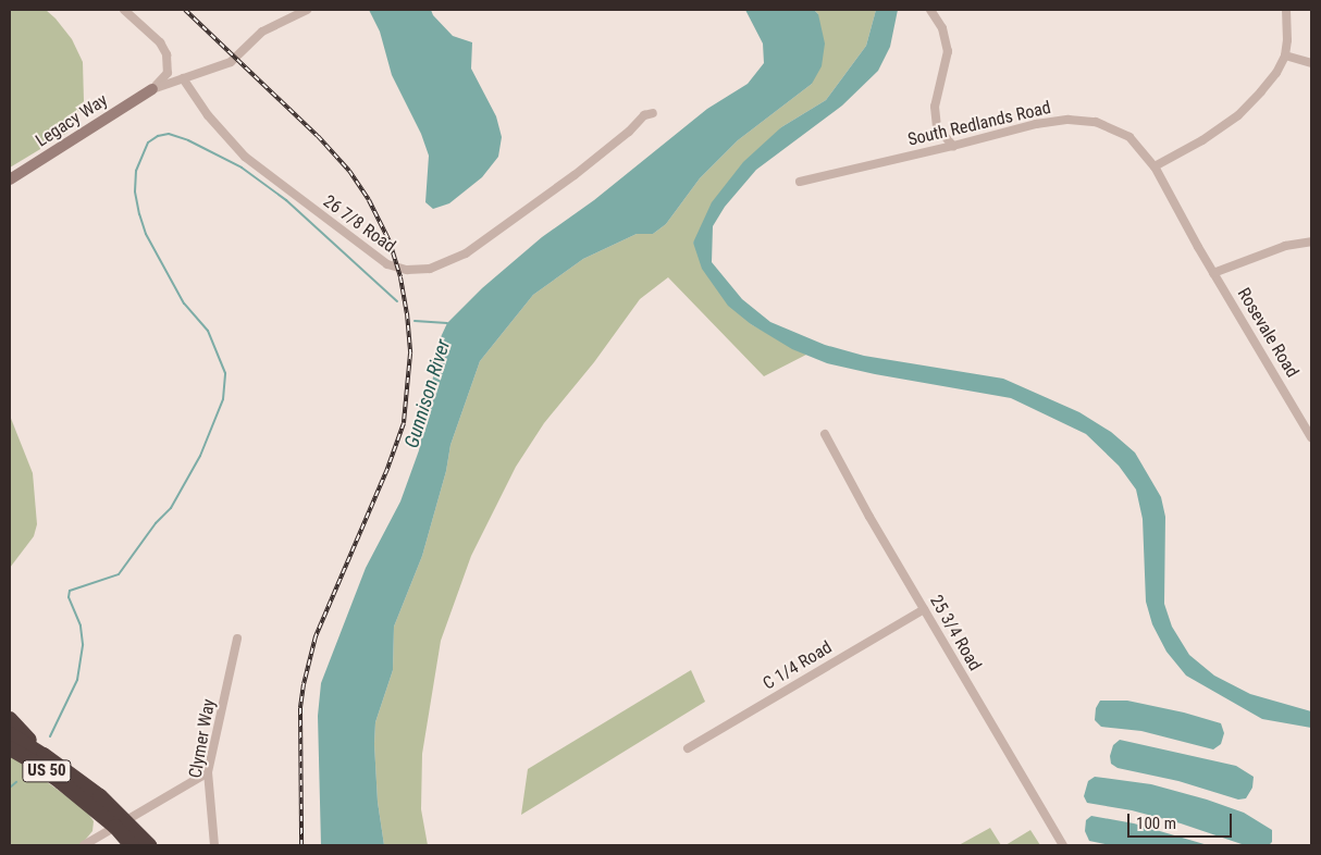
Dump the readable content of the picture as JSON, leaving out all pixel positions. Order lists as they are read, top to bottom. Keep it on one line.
{"streets":{"highway":["US 50"],"street":["Legacy Way","South Redlands Road","26 7/8 Road","Rosevale Road","25 3/4 Road","C 1/4 Road","Clymer Way"]},"crossings":[["South Redlands Road","Rosevale Road"],["25 3/4 Road","C 1/4 Road"]],"water":["Gunnison River"],"scale_bar":"100 m"}
